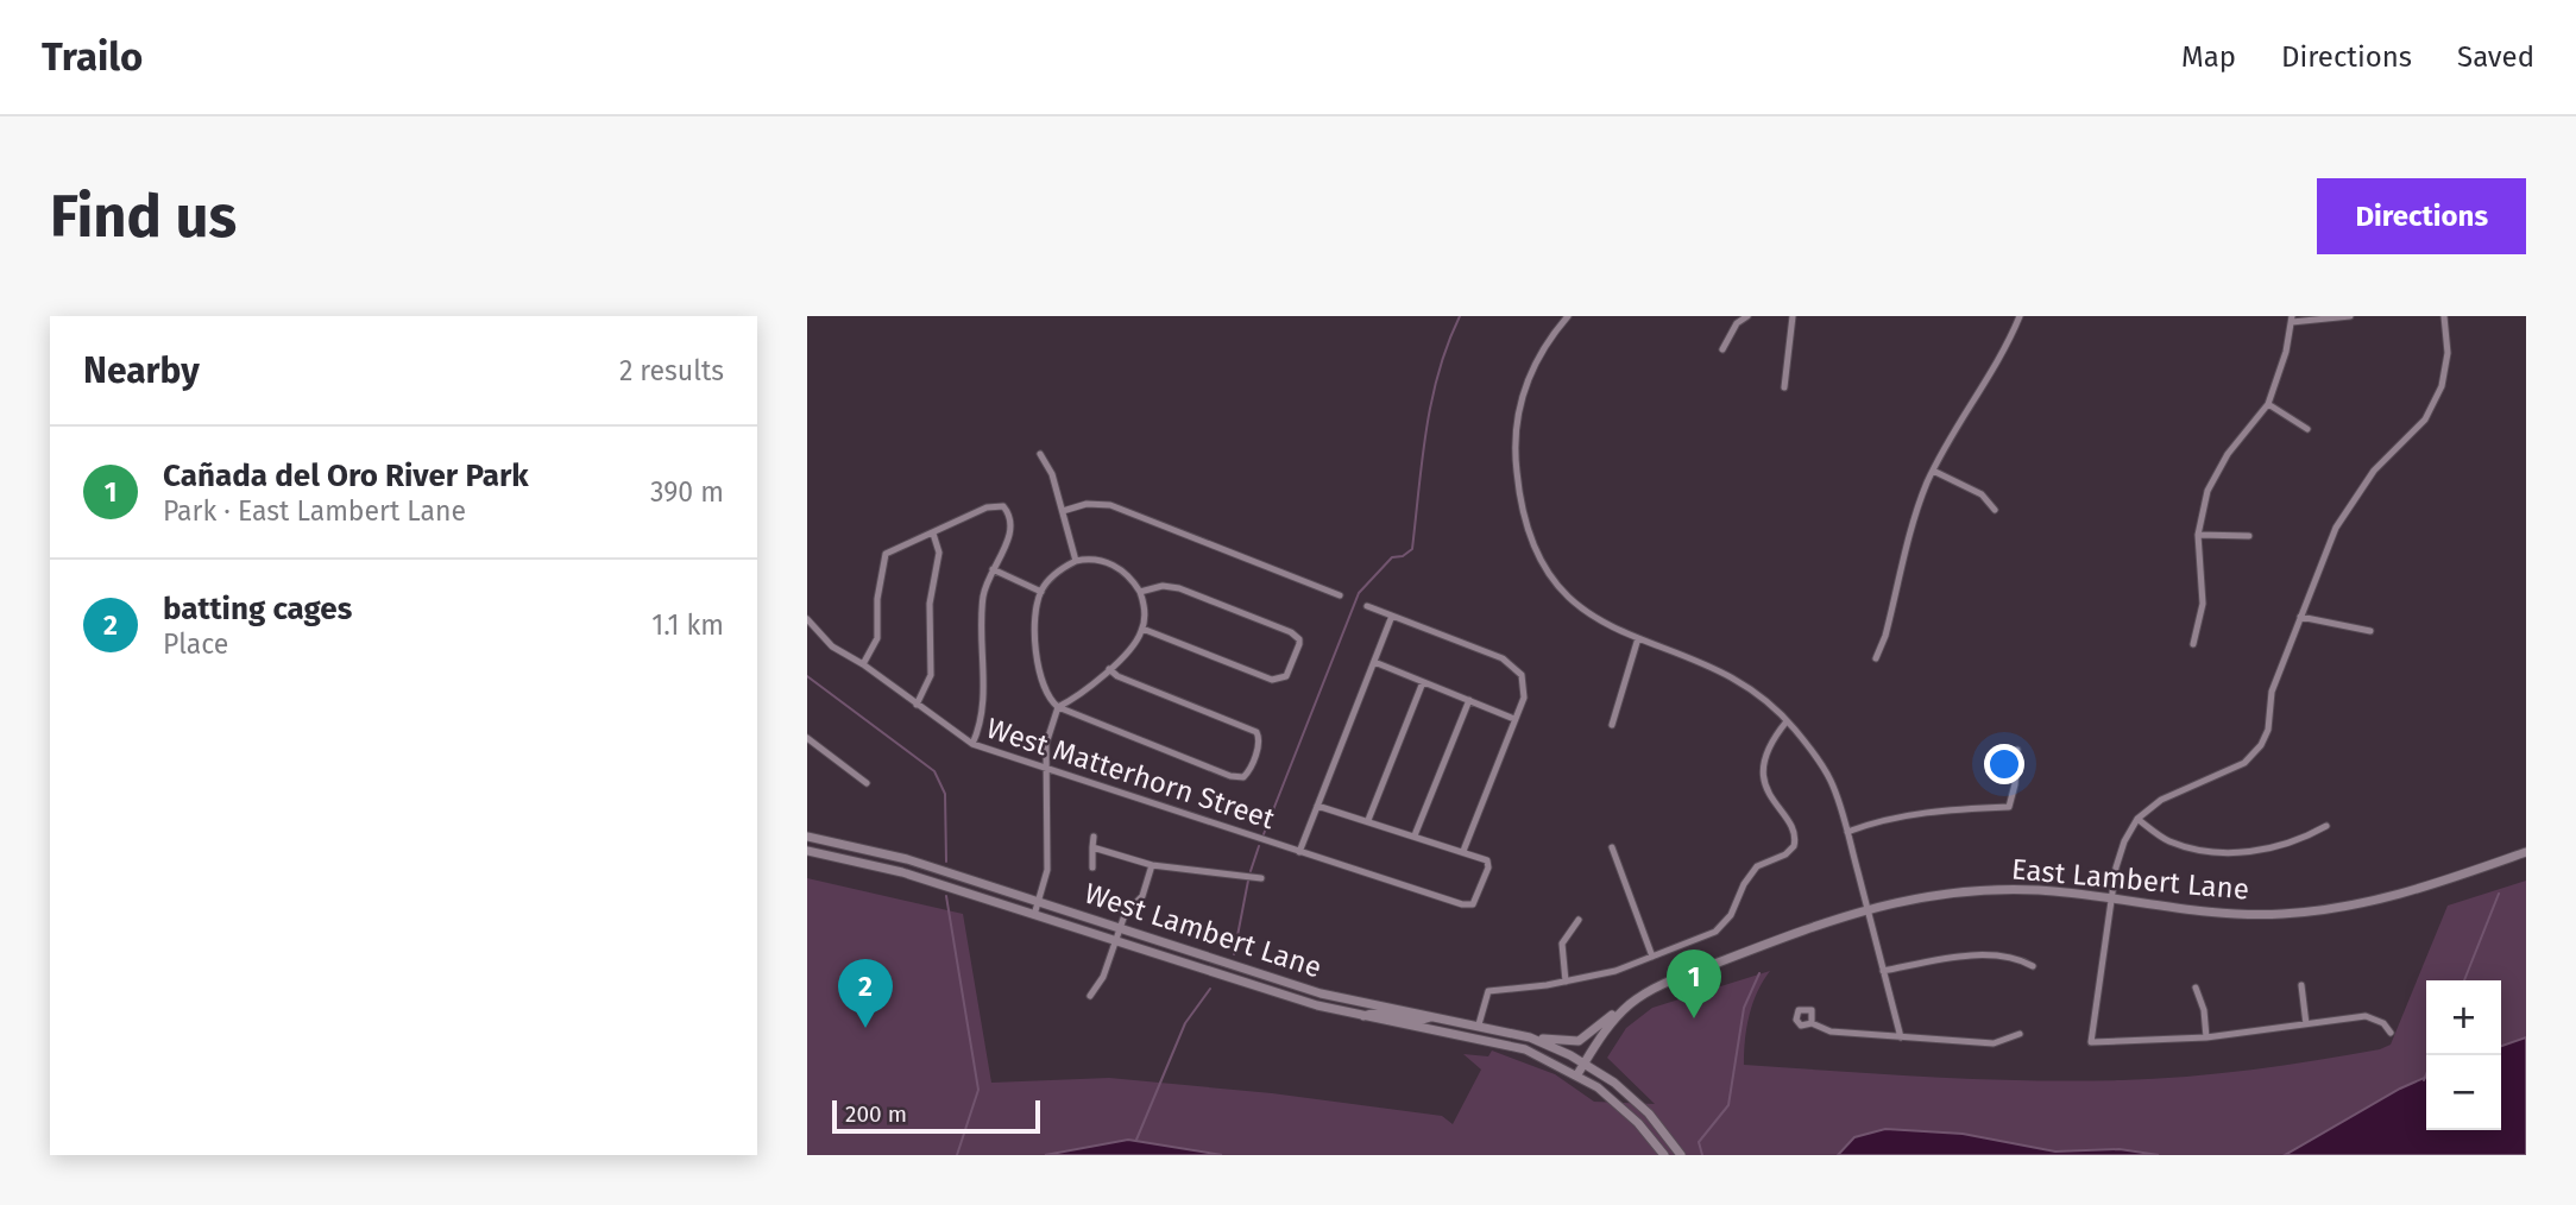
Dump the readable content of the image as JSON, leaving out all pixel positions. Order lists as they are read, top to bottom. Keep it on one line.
{"streets":{"main road":["East Lambert Lane","West Lambert Lane"],"street":["West Matterhorn Street"]},"crossings":[["East Lambert Lane","West Lambert Lane"]],"scale_bar":"200 m","page":{"header":"Trailo","nav":["Map","Directions","Saved"],"buttons":"Directions","title":"Find us","heading":["Nearby","2 results"],"list":[{"mark":"1","name":"Cañada del Oro River Park","note":"Park · East Lambert Lane","value":"390 m"},{"mark":"2","name":"batting cages","note":"Place","value":"1.1 km"}],"pins":["1","2"],"map_buttons":["+","−"],"scale":"200 m"}}
